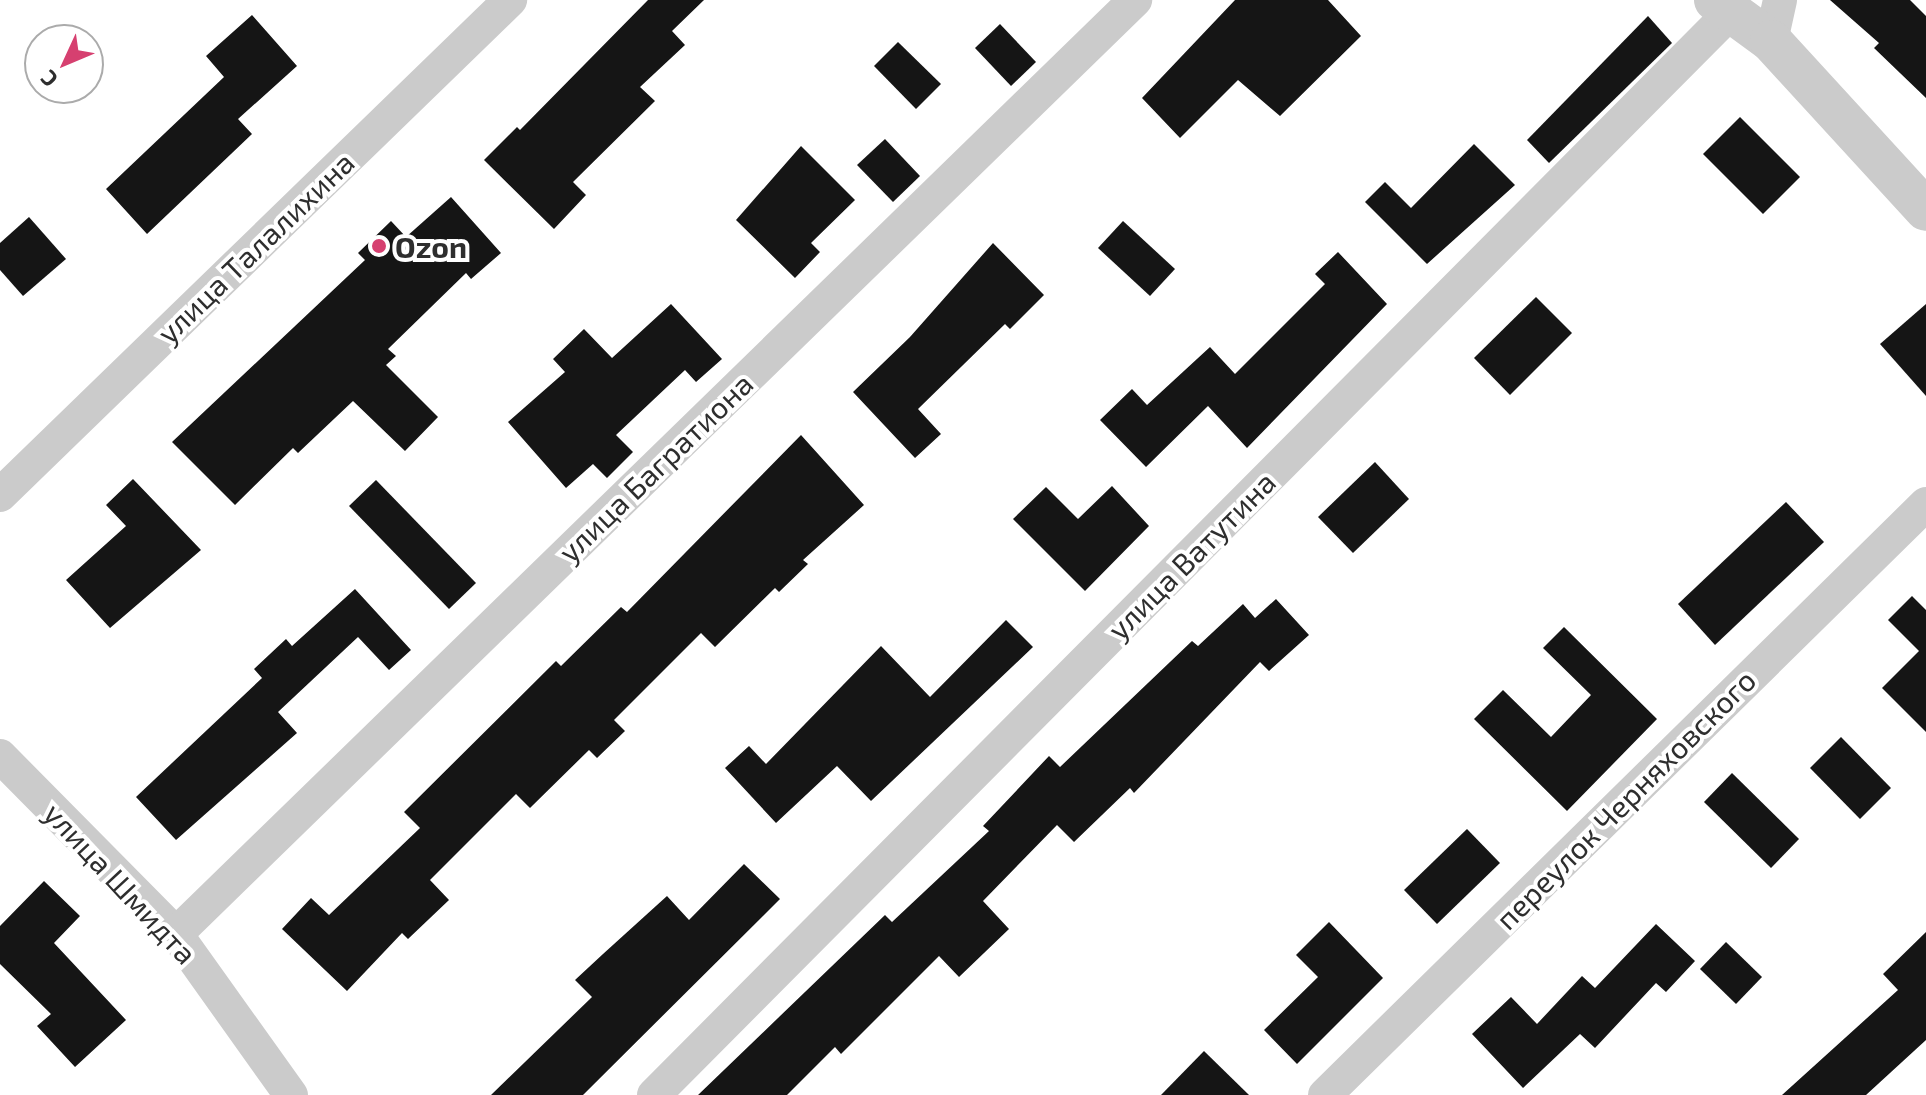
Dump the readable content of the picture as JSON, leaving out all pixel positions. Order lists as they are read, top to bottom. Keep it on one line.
{"streets":{"street":["улица Талалихина","улица Багратиона","улица Ватутина","переулок Черняховского","улица Шмидта"]},"crossings":[["улица Багратиона","улица Шмидта"]],"places":["Ozon"],"north":"bottom left"}
